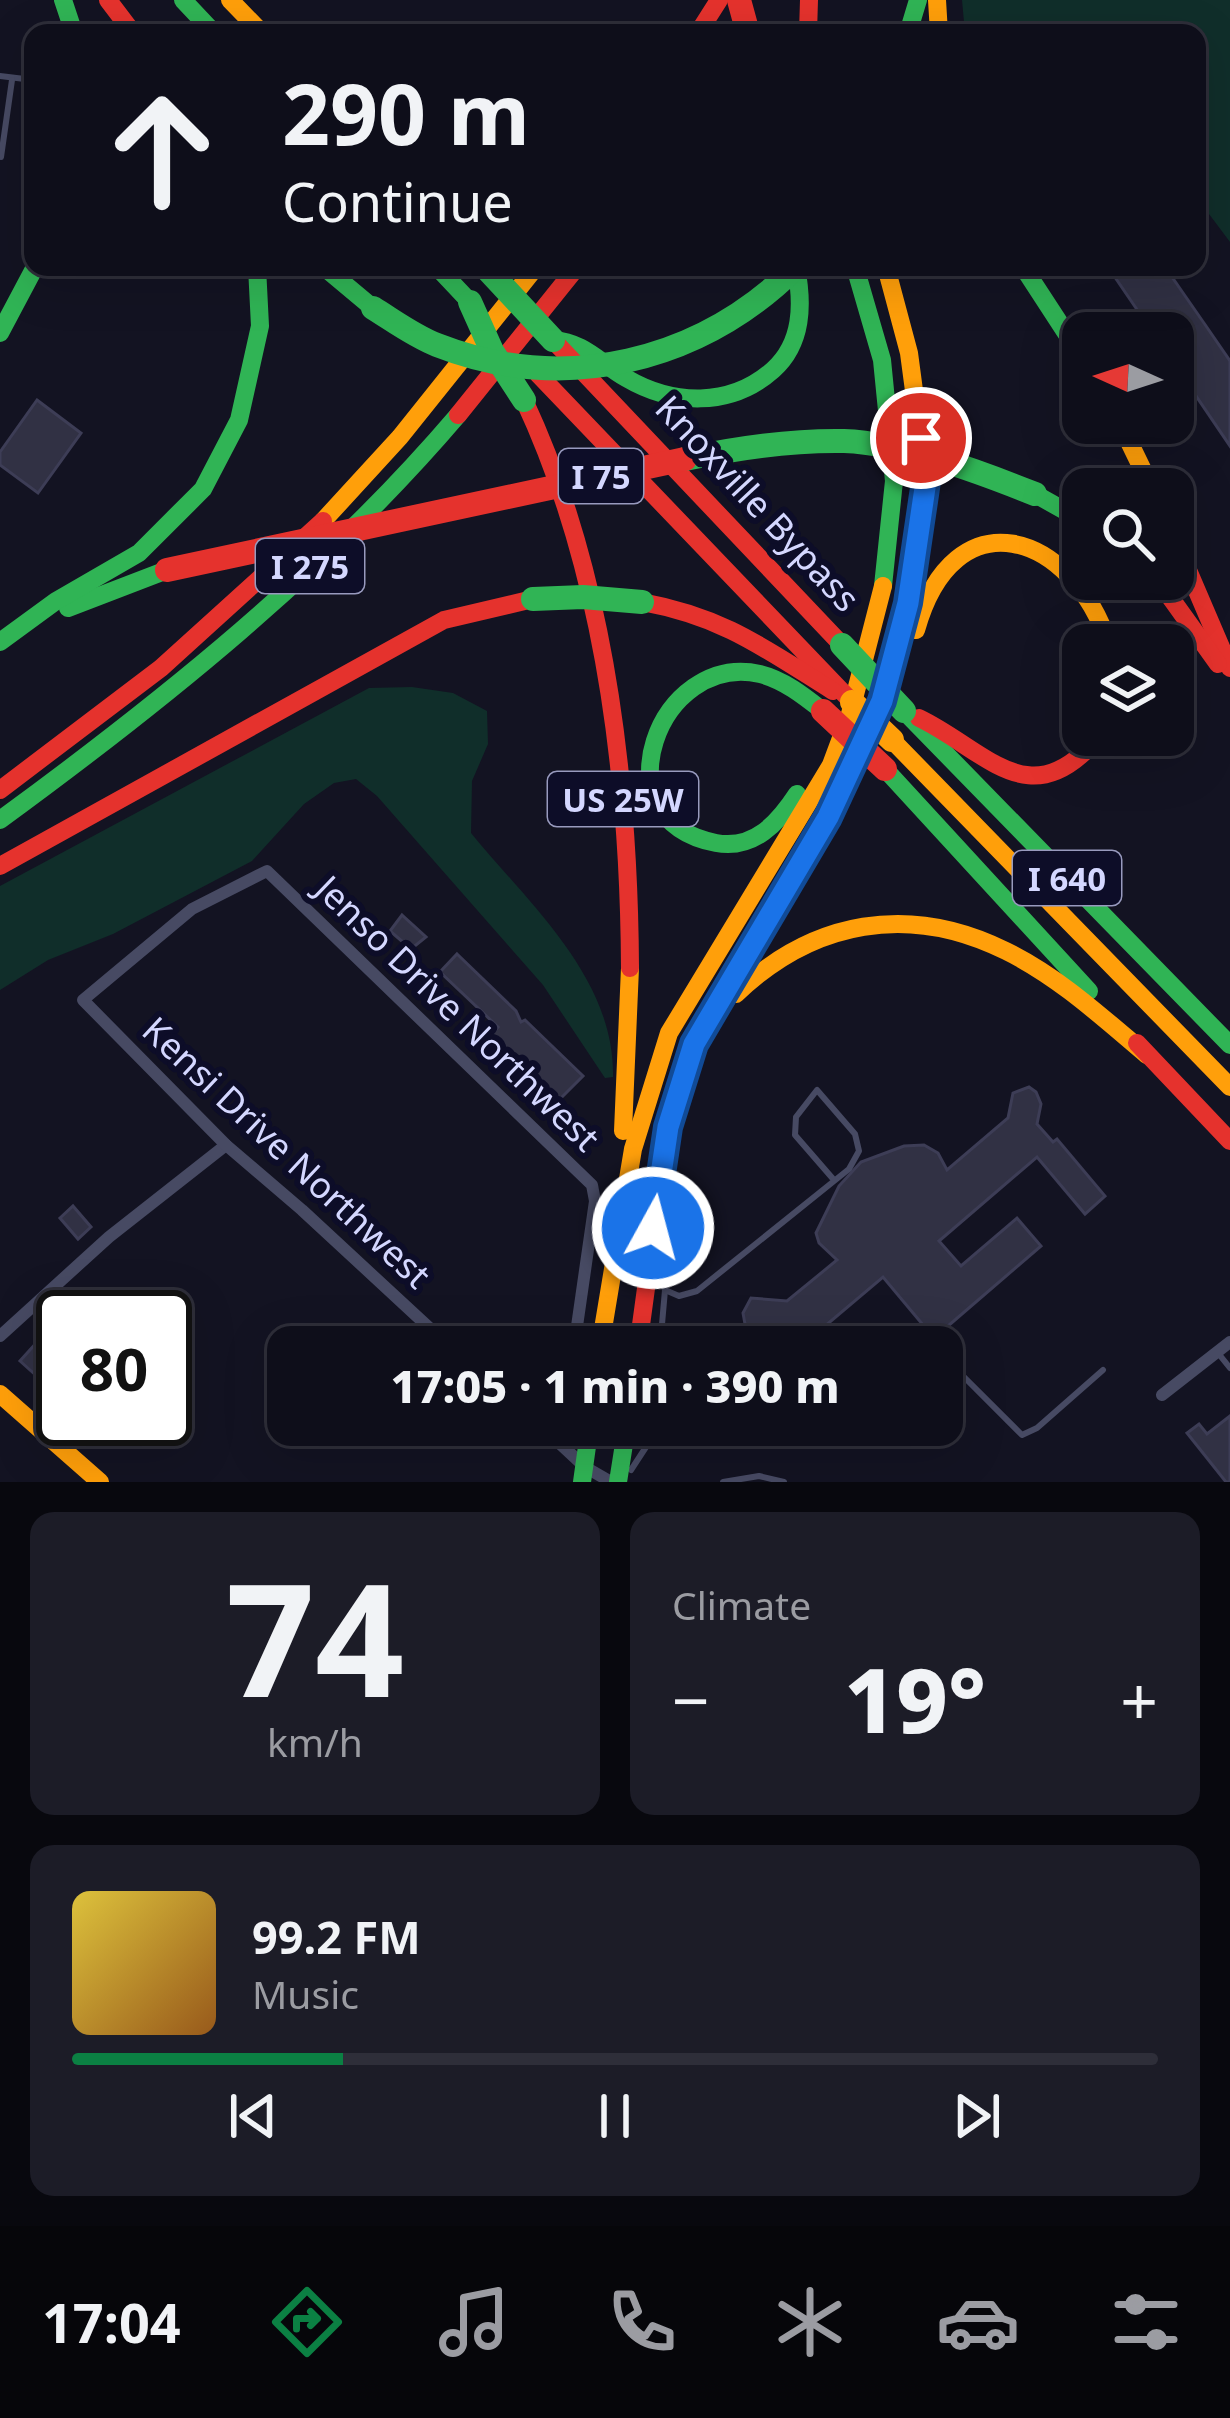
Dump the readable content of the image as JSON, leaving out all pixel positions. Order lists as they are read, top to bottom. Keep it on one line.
{"streets":{"main road":["I 75","Knoxville Bypass","I 275","US 25W","I 640"],"street":["Jenso Drive Northwest","Kensi Drive Northwest"]},"crossings":[["Knoxville Bypass","US 25W"],["Jenso Drive Northwest","Kensi Drive Northwest"]],"north":"left","page":{"turn":["290 m","Continue"],"limit":"80","trip":"17:05 · 1 min · 390 m","tile":[["74","km/h"],"Climate"],"heat":["−","19°","+"],"song":["99.2 FM","Music"],"tabs":"17:04"}}
